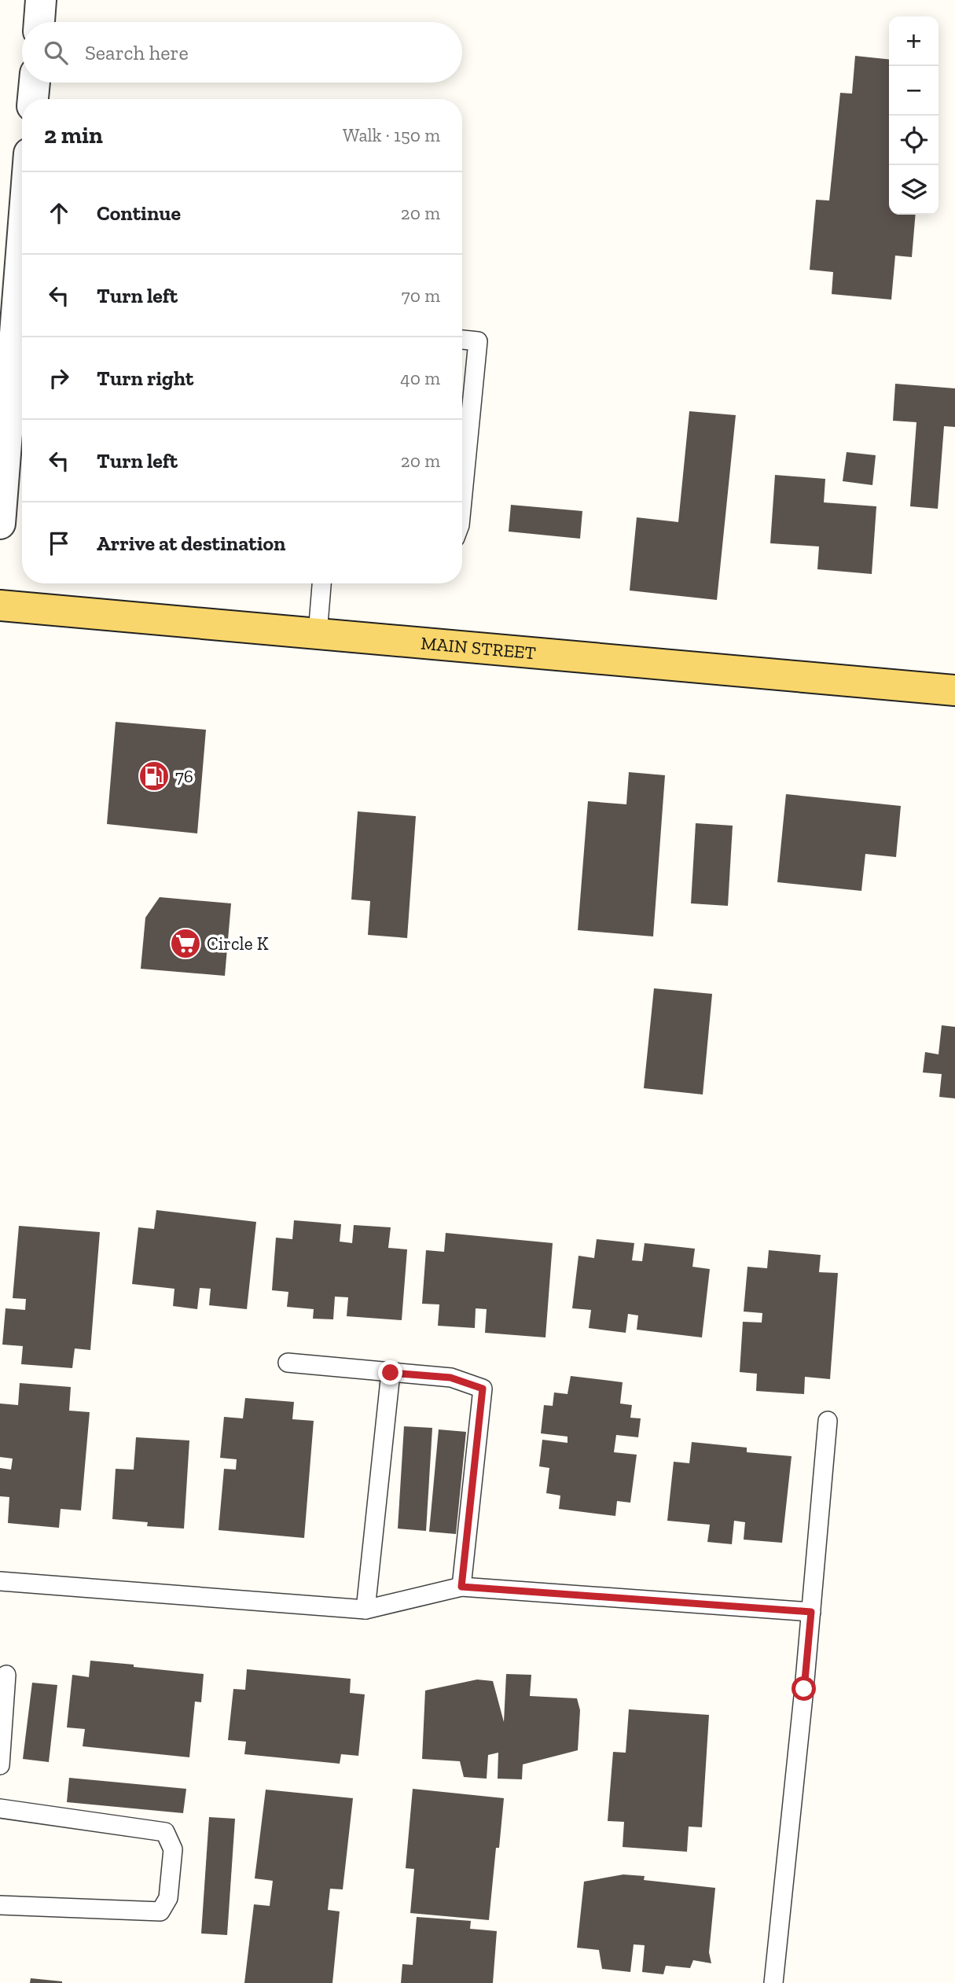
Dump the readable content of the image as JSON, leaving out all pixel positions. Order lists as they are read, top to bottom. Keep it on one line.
{"streets":{"main road":["MAIN STREET"]},"places":{"fuel station":["76"],"supermarket":["Circle K"]},"page":{"map_buttons":["+","−"],"search":"Search here","heading":["2 min","Walk · 150 m"],"list":[["Continue","20 m"],["Turn left","70 m"],["Turn right","40 m"],["Turn left","20 m"],"Arrive at destination"]}}
